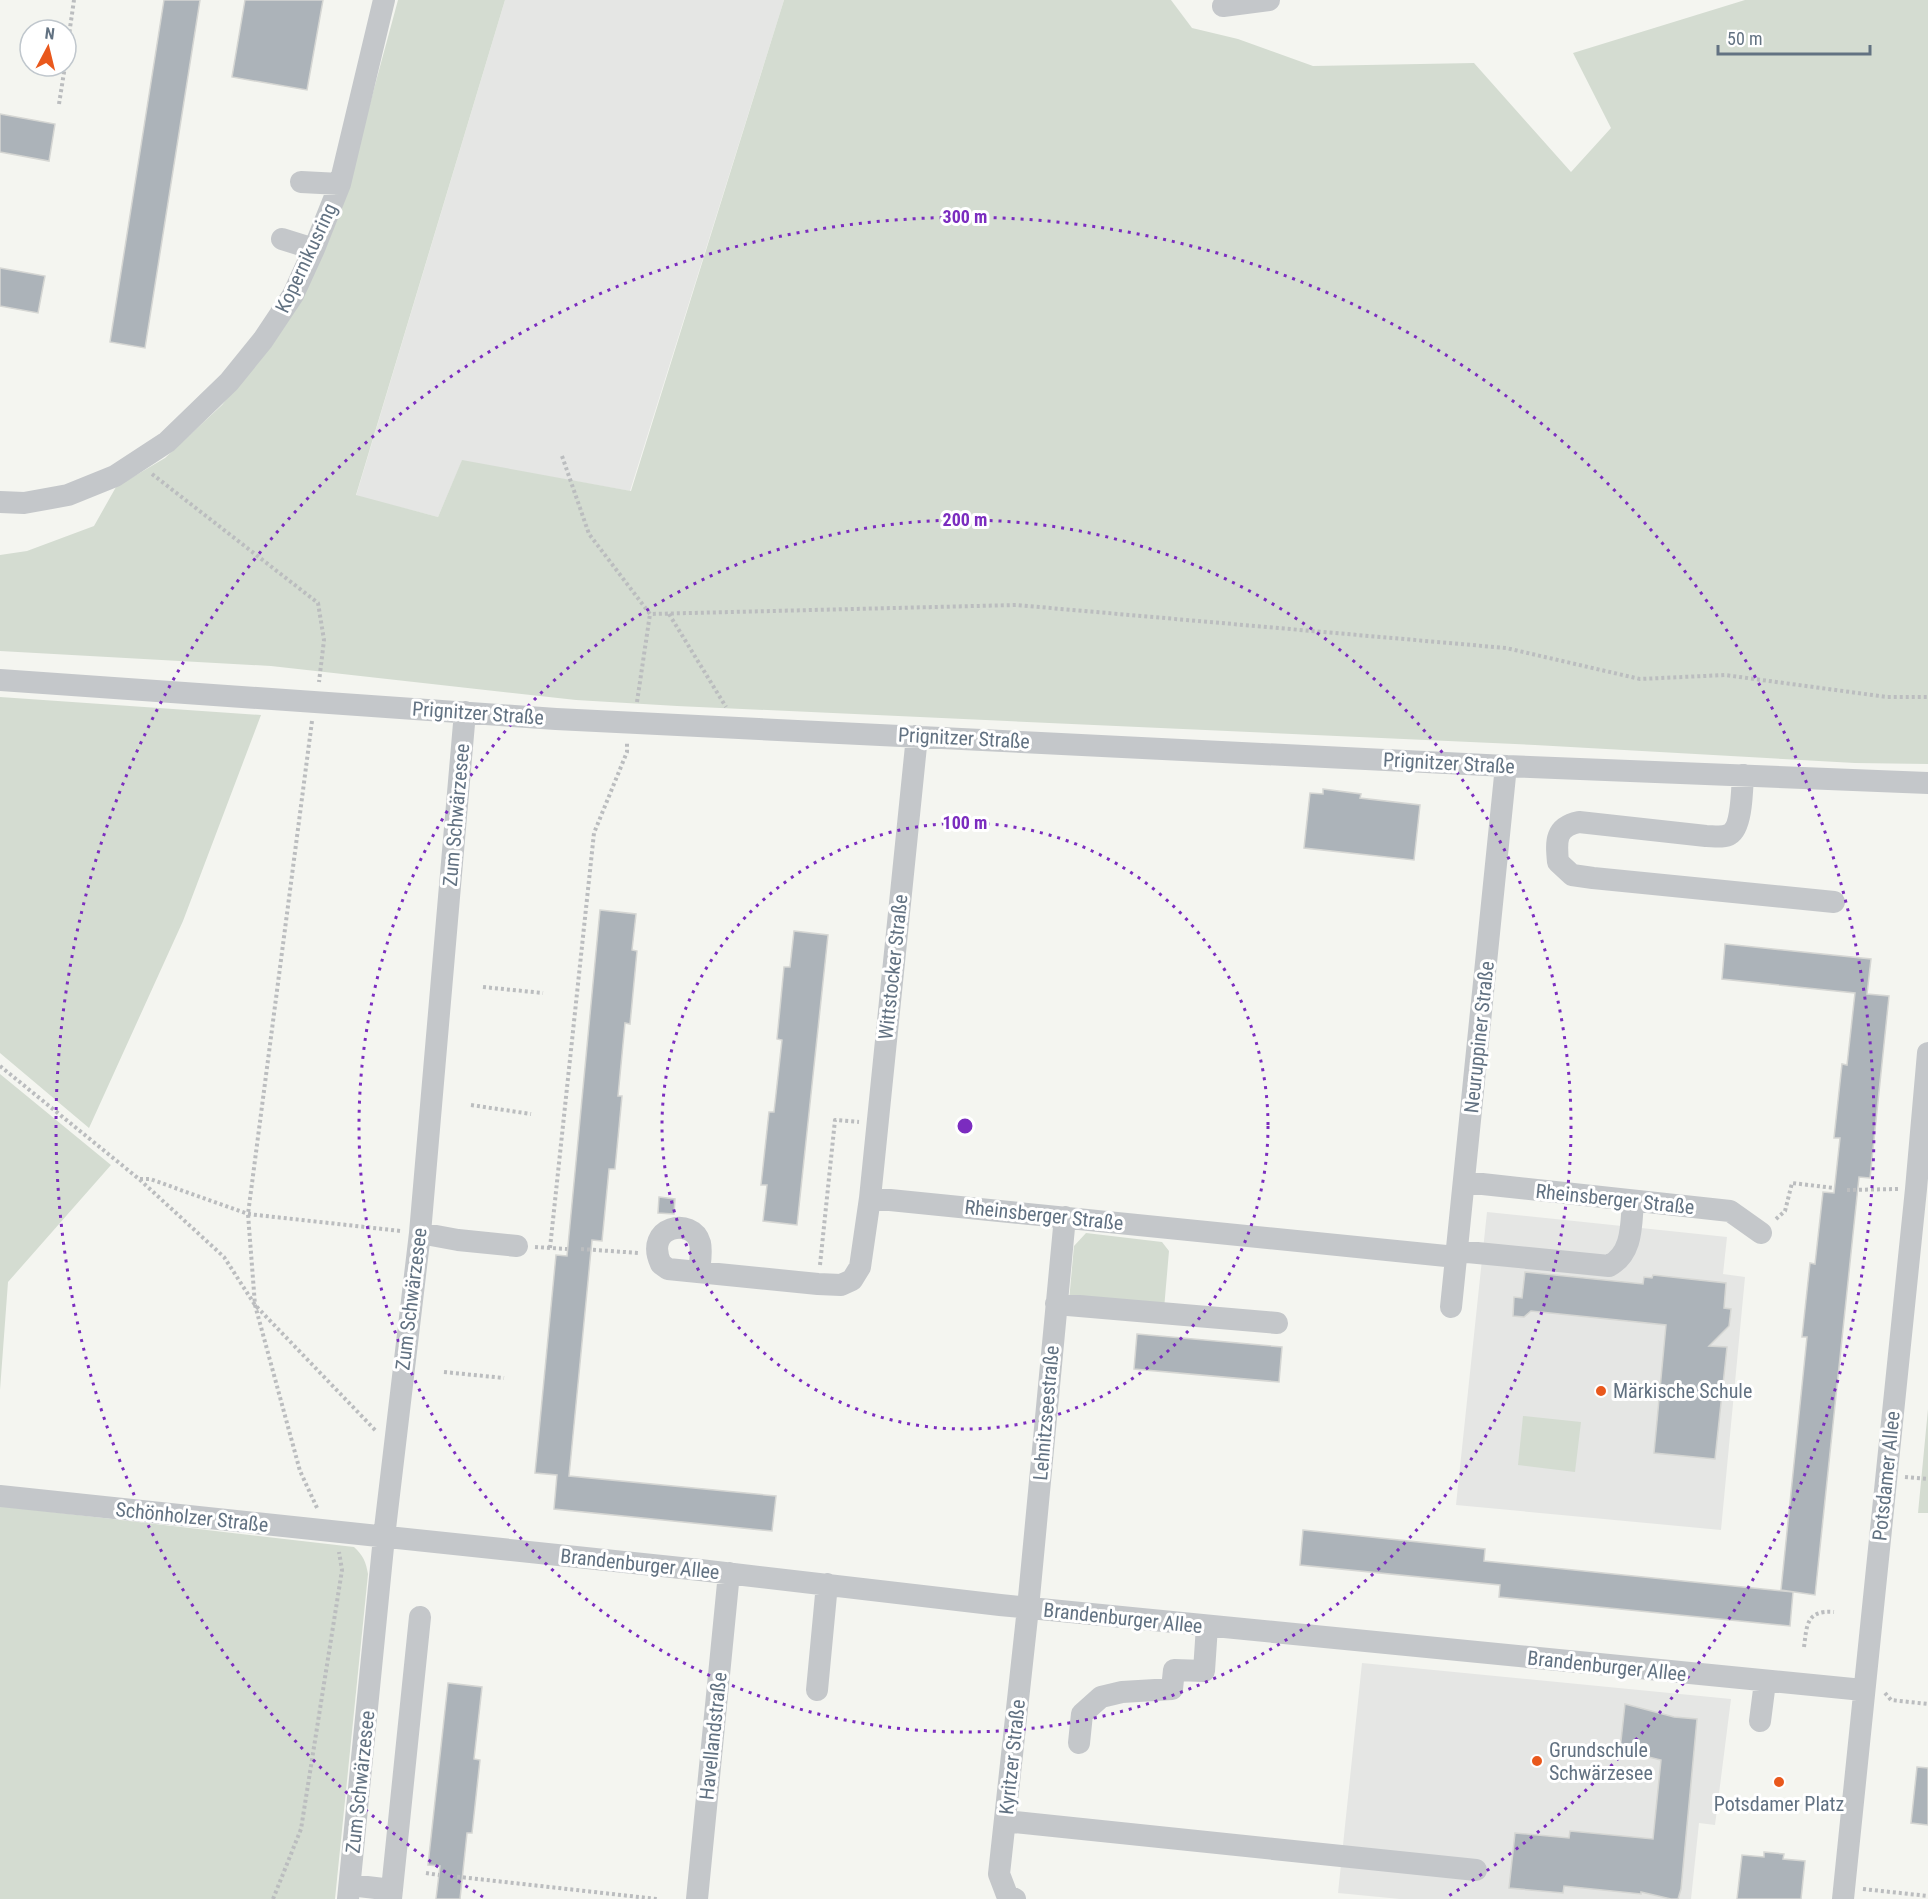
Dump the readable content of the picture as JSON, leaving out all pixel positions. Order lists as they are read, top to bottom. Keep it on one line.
{"streets":{"street":["Kopernikusring","Prignitzer Straße","Zum Schwärzesee","Wittstocker Straße","Neuruppiner Straße","Rheinsberger Straße","Lehnitzseestraße","Potsdamer Allee","Schönholzer Straße","Brandenburger Allee","Havellandstraße","Kyritzer Straße"]},"crossings":[["Prignitzer Straße","Zum Schwärzesee"],["Prignitzer Straße","Wittstocker Straße"],["Prignitzer Straße","Neuruppiner Straße"],["Zum Schwärzesee","Schönholzer Straße"],["Zum Schwärzesee","Brandenburger Allee"],["Wittstocker Straße","Rheinsberger Straße"],["Neuruppiner Straße","Rheinsberger Straße"],["Rheinsberger Straße","Lehnitzseestraße"],["Lehnitzseestraße","Brandenburger Allee"],["Lehnitzseestraße","Kyritzer Straße"],["Potsdamer Allee","Brandenburger Allee"],["Schönholzer Straße","Brandenburger Allee"],["Brandenburger Allee","Havellandstraße"],["Brandenburger Allee","Kyritzer Straße"]],"places":["Märkische Schule","Grundschule Schwärzesee","Potsdamer Platz"],"scale_bar":"50 m","north":"top","rings":["300 m","200 m","100 m"]}
